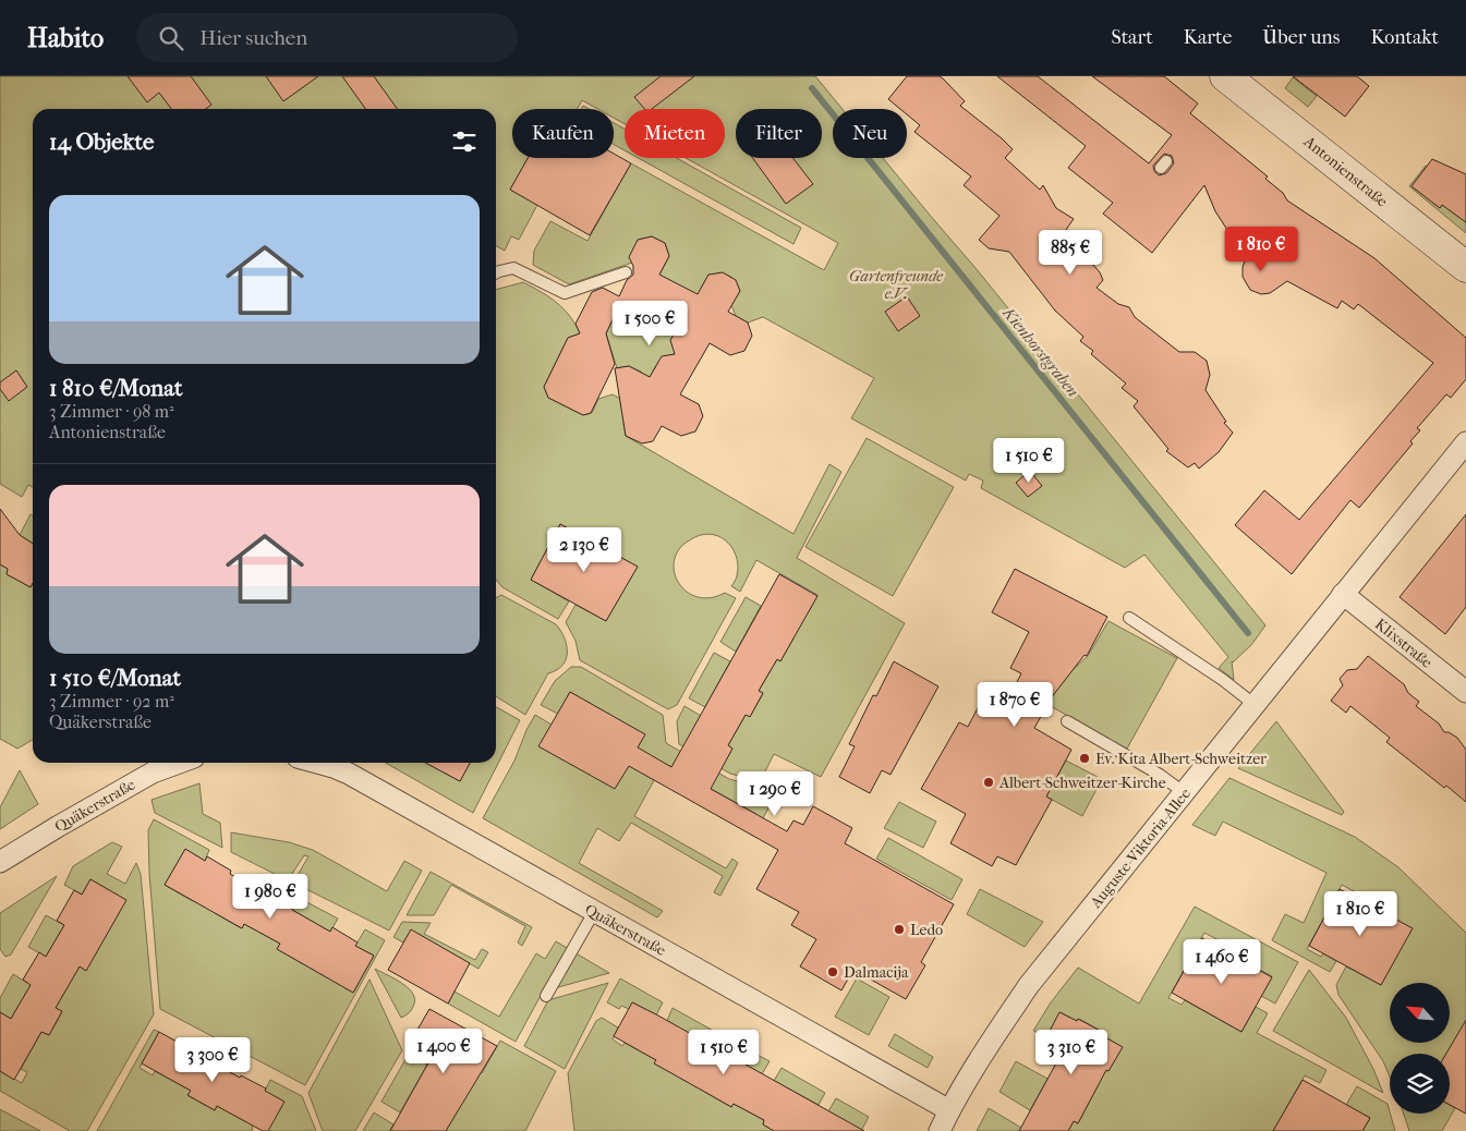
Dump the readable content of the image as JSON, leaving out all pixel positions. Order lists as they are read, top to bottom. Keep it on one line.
{"streets":{"main road":["Antonienstraße"],"street":["Klixstraße","Quäkerstraße","Auguste-Viktoria-Allee"]},"crossings":[["Klixstraße","Auguste-Viktoria-Allee"],["Quäkerstraße","Auguste-Viktoria-Allee"]],"water":["Kienhorstgraben"],"parks":["Gartenfreunde e.V."],"places":["Ev. Kita Albert-Schweitzer","Albert-Schweitzer-Kirche","Ledo","Dalmacija"],"north":"top left","page":{"header":"Habito","search":"Hier suchen","nav":["Start","Karte","Über uns","Kontakt"],"chip":["Kaufen","Mieten","Filter","Neu"],"heading":"14 Objekte","list":[{"name":"1 810 €/Monat","note":"3 Zimmer · 98 m² · Antonienstraße"},{"name":"1 510 €/Monat","note":"3 Zimmer · 92 m² · Quäkerstraße"}],"price":["1 810 €","885 €","1 500 €","1 510 €","2 130 €","1 870 €","1 290 €","1 980 €","1 810 €","1 460 €","1 400 €","1 510 €","3 310 €","3 300 €"]}}
